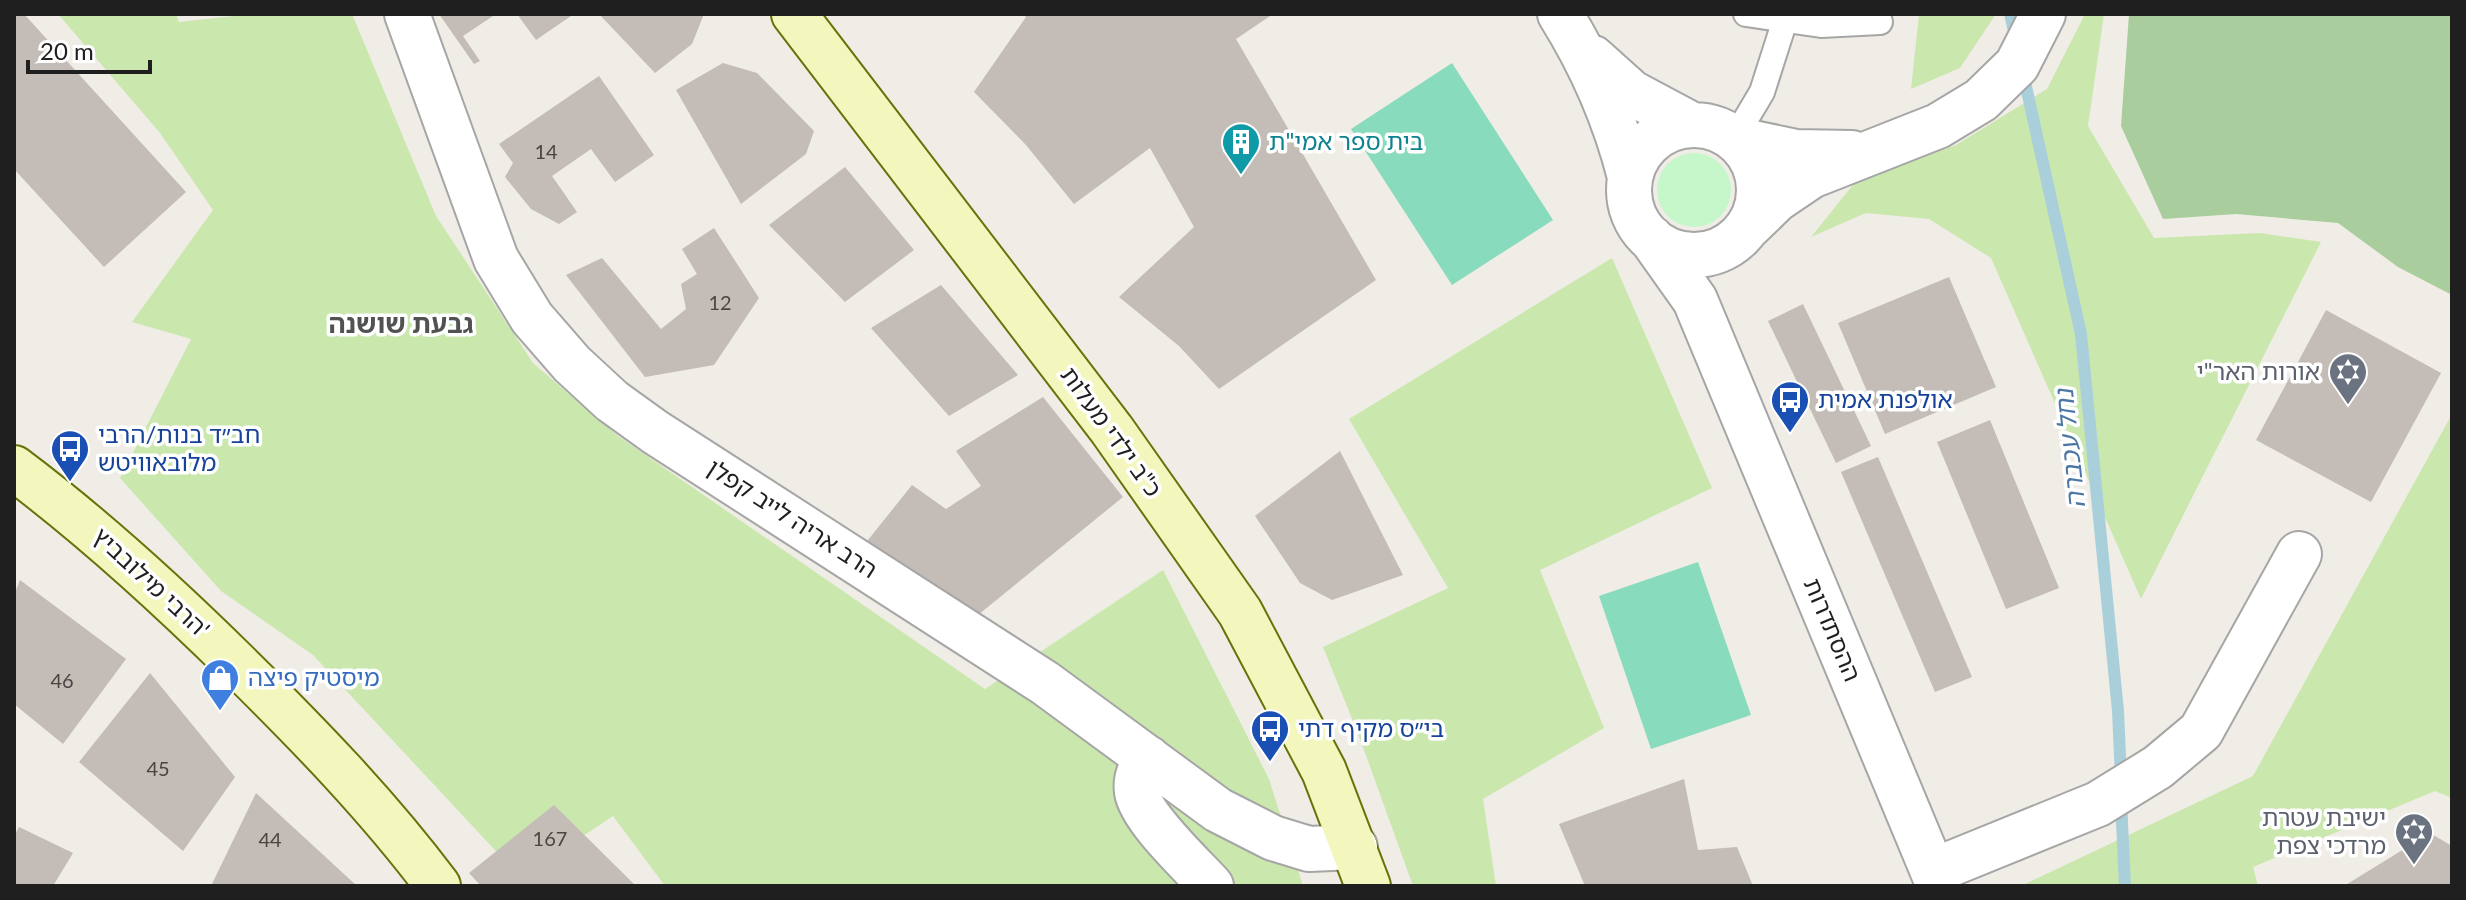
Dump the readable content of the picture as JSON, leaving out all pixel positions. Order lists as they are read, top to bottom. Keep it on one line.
{"streets":{"street":["כ\"ב ילדי מעלות","הרב אריה לייב קפלן","הרבי מילובביץ'","ההסתדרות"]},"crossings":[["כ\"ב ילדי מעלות","הרב אריה לייב קפלן"]],"districts":["גבעת שושנה"],"water":["נחל עכברה"],"places":{"building":["בית ספר אמי\"ת"],"synagogue":["אורות האר\"י","ישיבת עטרת מרדכי צפת"],"bus stop":["אולפנת אמית","חב״ד בנות/הרבי מלובאוויטש","בי״ס מקיף דתי"],"shop":["מיסטיק פיצה"]},"house_numbers":["14","12","46","45","167","44"],"scale_bar":"20 m"}
